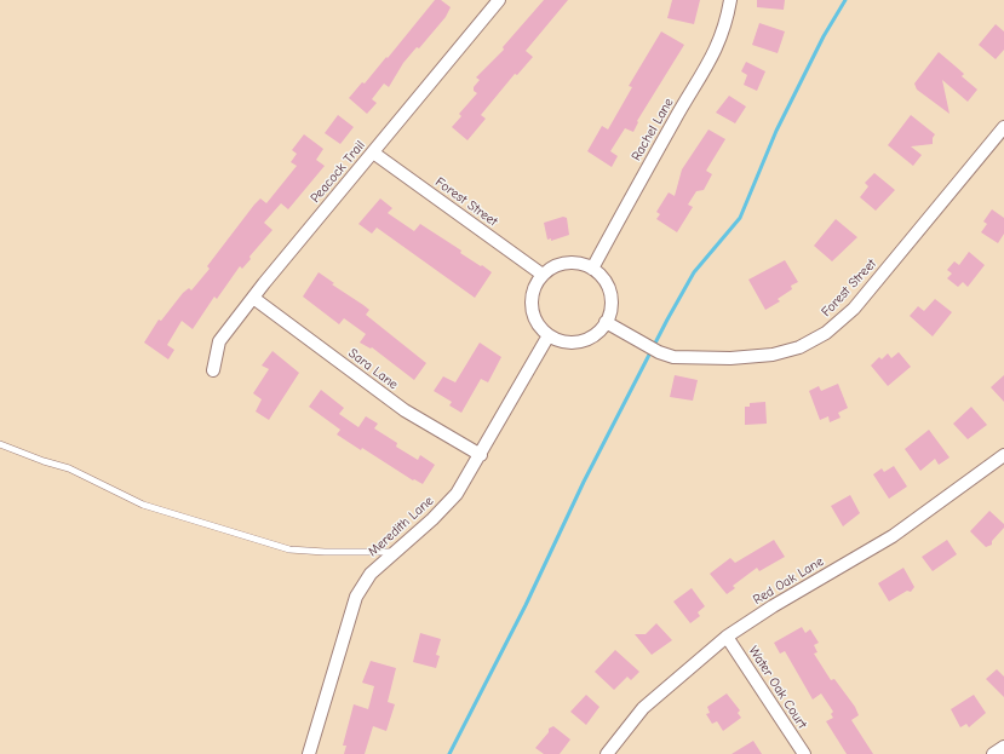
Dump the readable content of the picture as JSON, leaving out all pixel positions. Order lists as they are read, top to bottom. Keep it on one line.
{"streets":{"street":["Rachel Lane","Peacock Trail","Forest Street","Sara Lane","Meredith Lane","Red Oak Lane","Water Oak Court"]},"crossings":[["Rachel Lane","Forest Street"],["Rachel Lane","Meredith Lane"],["Peacock Trail","Forest Street"],["Peacock Trail","Sara Lane"],["Forest Street","Meredith Lane"],["Sara Lane","Meredith Lane"],["Red Oak Lane","Water Oak Court"]]}
